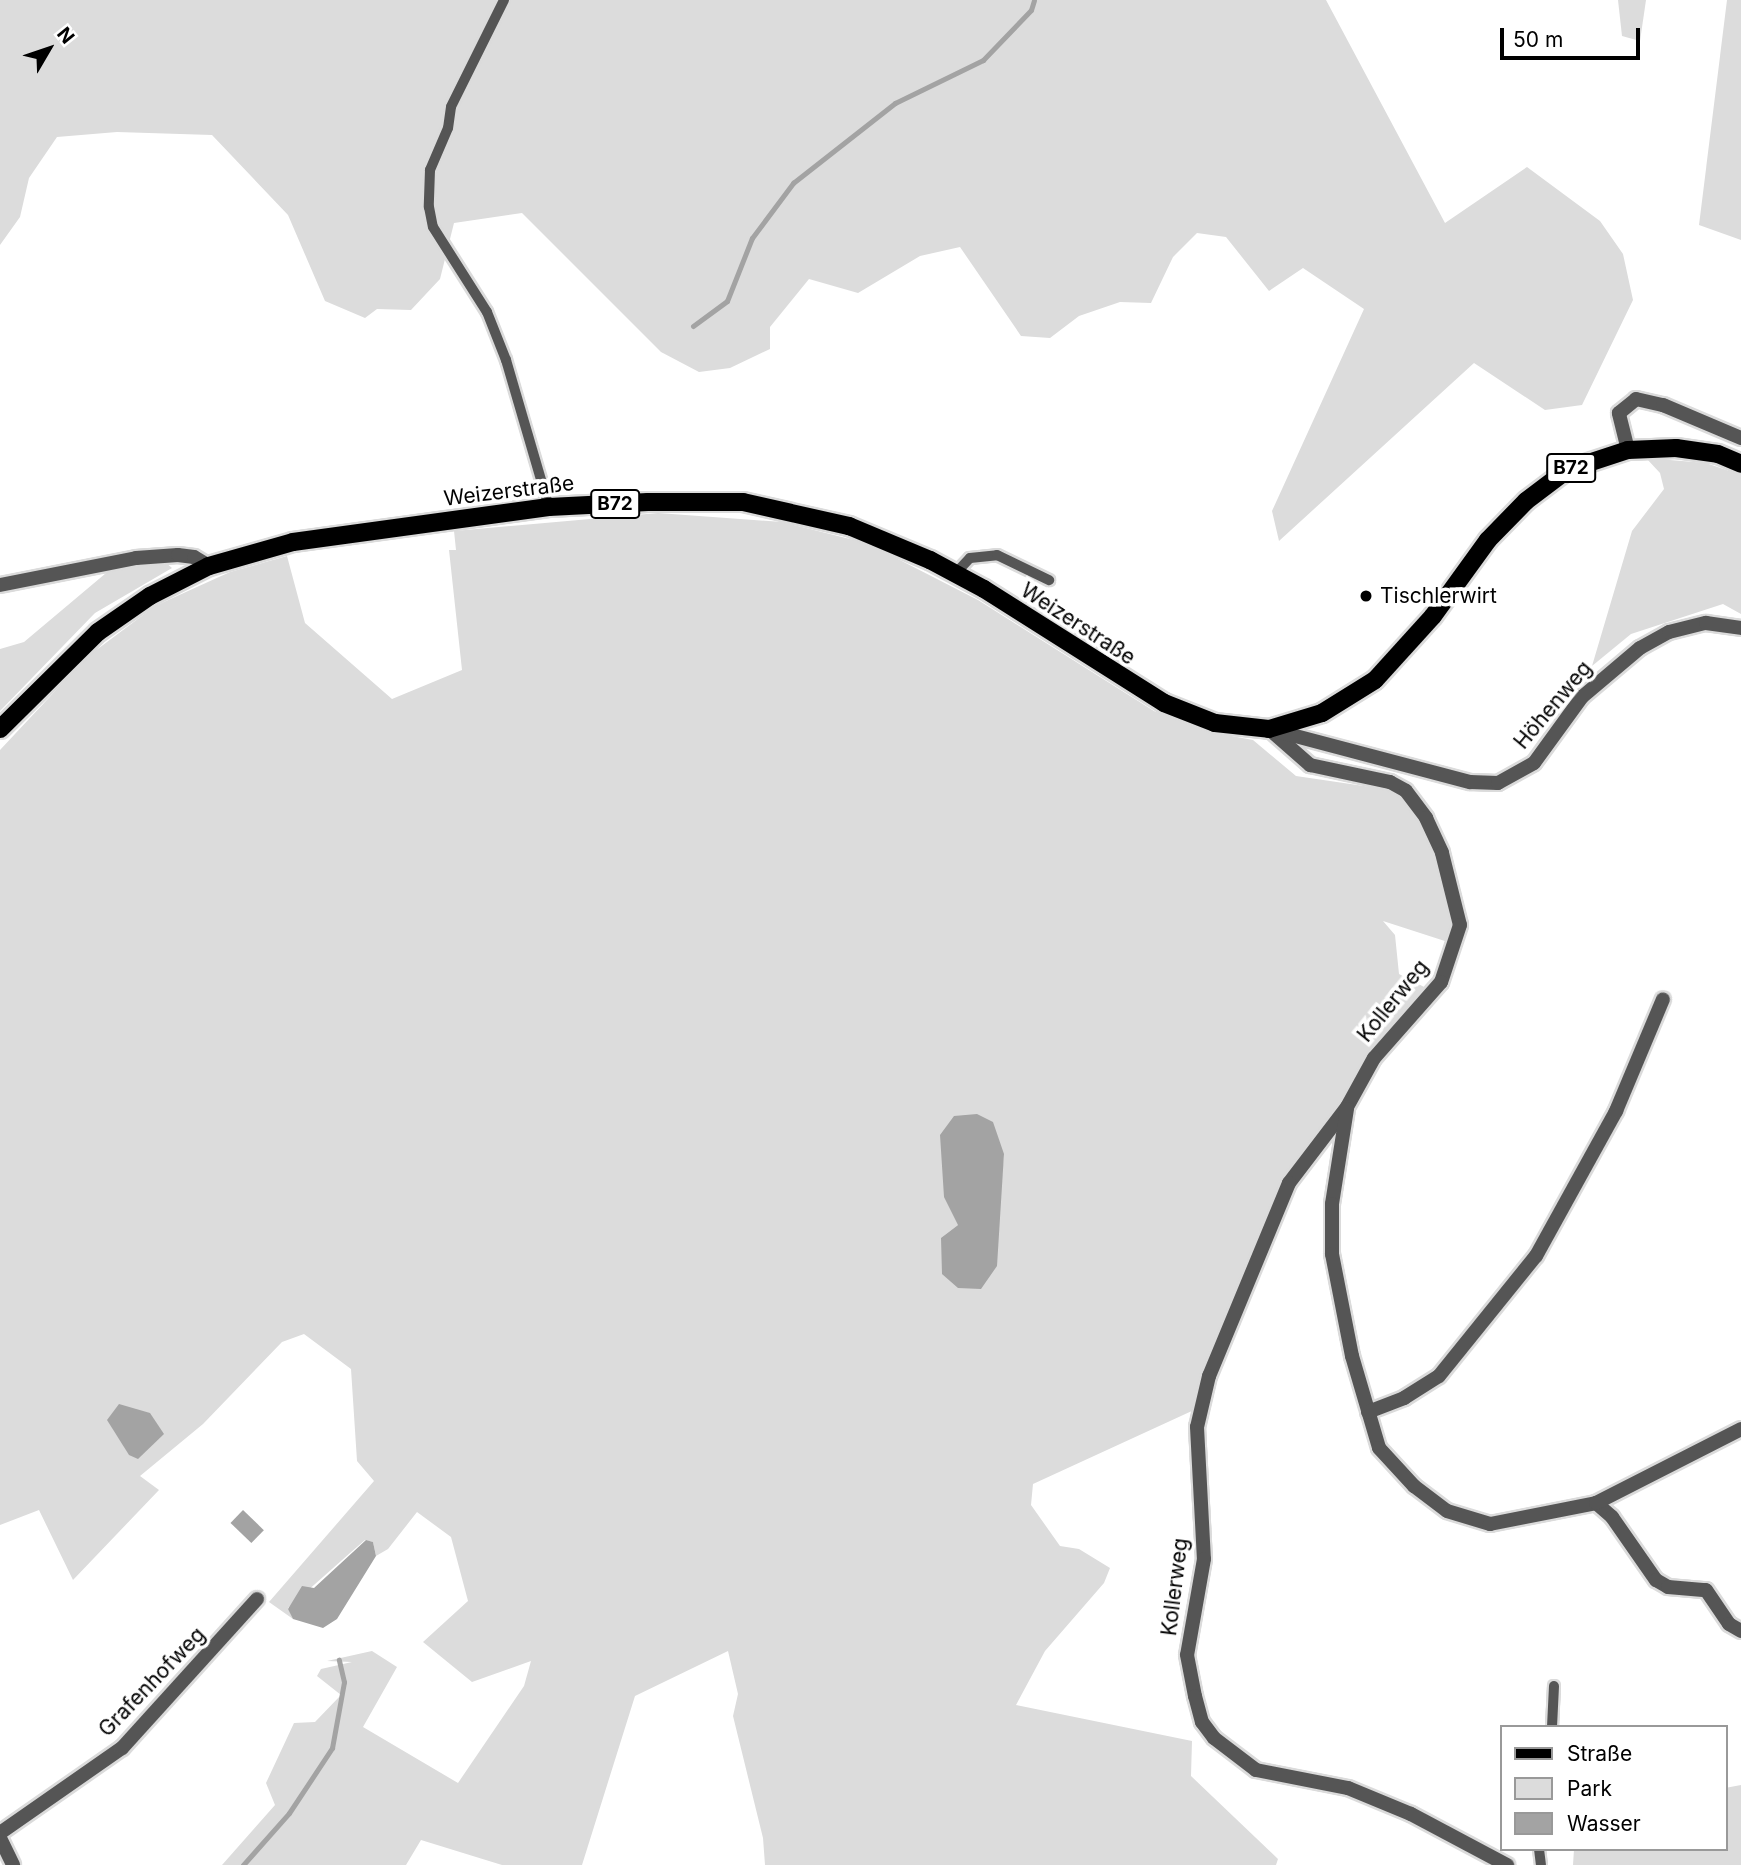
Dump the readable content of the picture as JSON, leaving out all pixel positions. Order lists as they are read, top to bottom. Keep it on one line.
{"streets":{"main road":["B72","Weizerstraße"],"street":["Höhenweg","Kollerweg","Grafenhofweg"]},"crossings":[["B72","Weizerstraße"],["Weizerstraße","Höhenweg"],["Weizerstraße","Kollerweg"],["Höhenweg","Kollerweg"]],"places":["Tischlerwirt"],"legend":["Straße","Park","Wasser"],"scale_bar":"50 m","north":"top right"}
